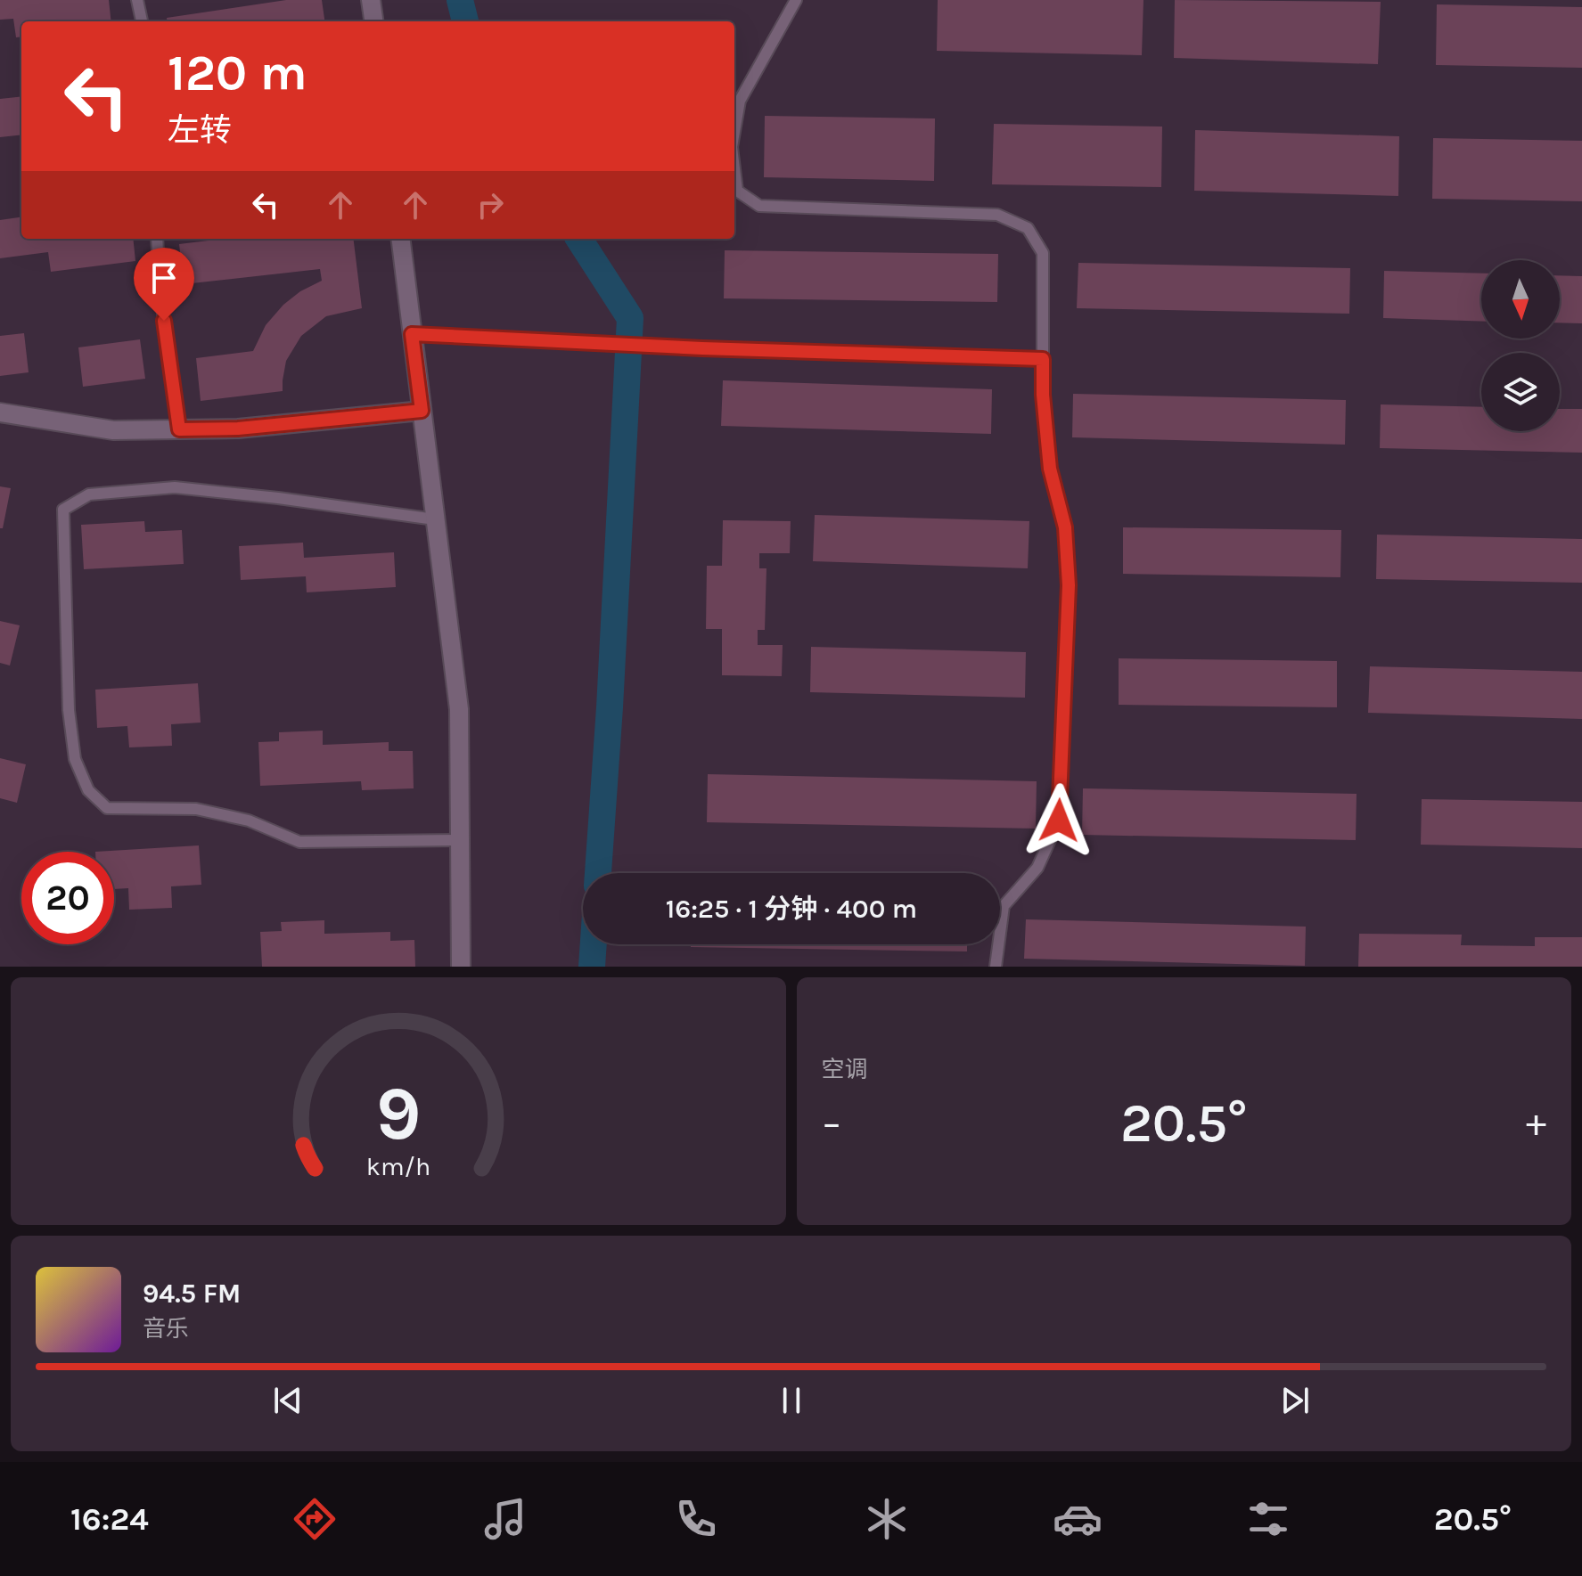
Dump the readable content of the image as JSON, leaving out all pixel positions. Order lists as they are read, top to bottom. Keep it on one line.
{"north":"bottom","page":{"turn":["120 m","左转"],"limit":"20","trip":"16:25 · 1 分钟 · 400 m","tile":"空调","heat":["−","20.5°","+"],"song":["94.5 FM","音乐"],"tabs":["16:24","20.5°"],"gauge":["9","km/h"]}}
